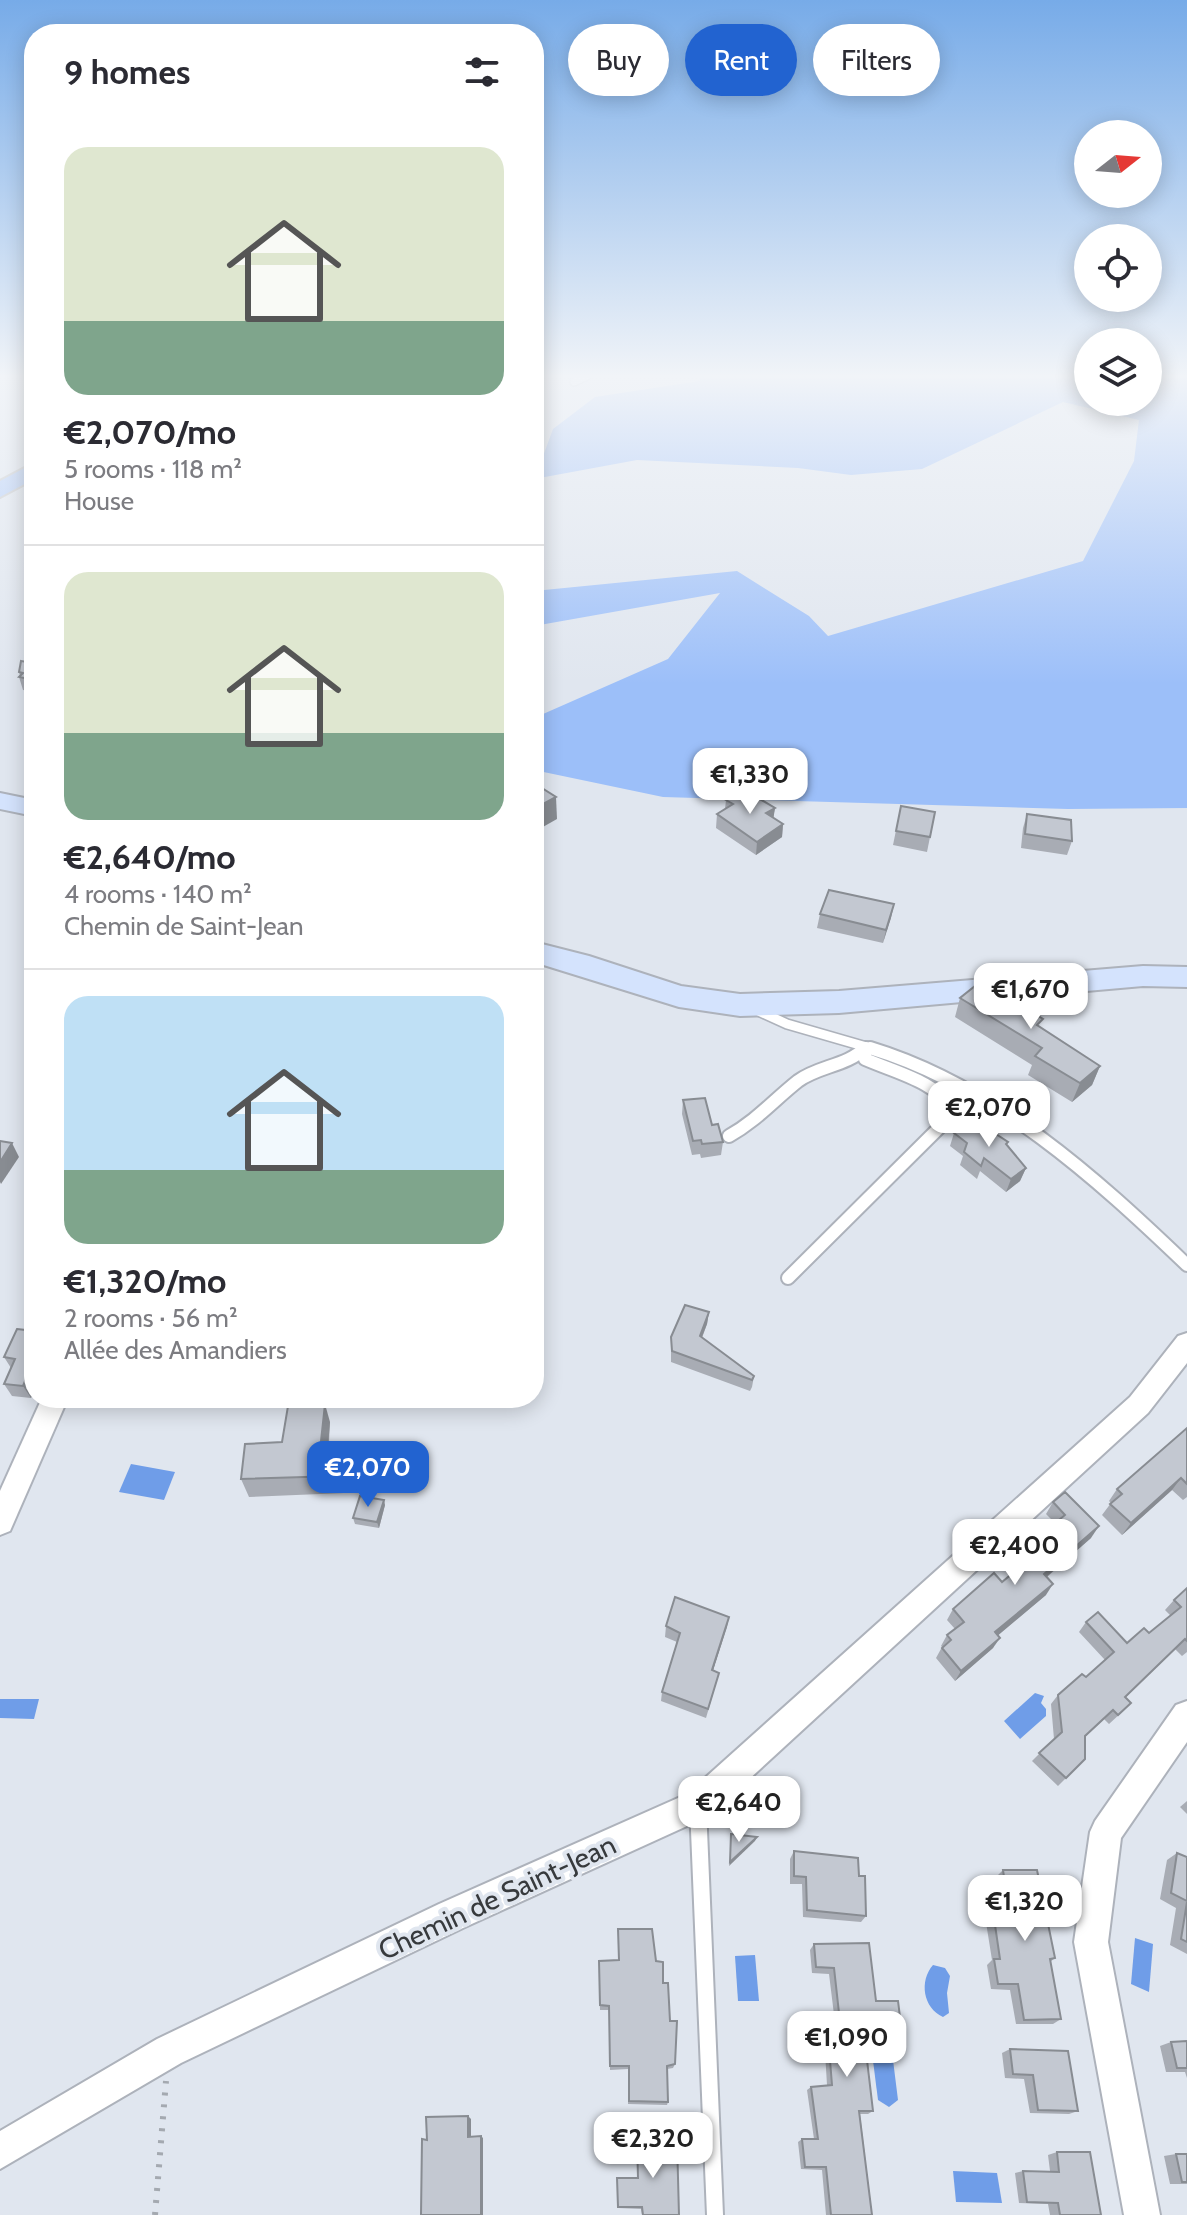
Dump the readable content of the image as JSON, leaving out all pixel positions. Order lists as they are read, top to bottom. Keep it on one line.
{"streets":{"street":["Chemin de Saint-Jean"]},"north":"right","page":{"chip":["Buy","Rent","Filters"],"heading":"9 homes","list":[{"name":"€2,070/mo","note":"5 rooms · 118 m² · House"},{"name":"€2,640/mo","note":"4 rooms · 140 m² · Chemin de Saint-Jean"},{"name":"€1,320/mo","note":"2 rooms · 56 m² · Allée des Amandiers"}],"price":["€1,330","€1,670","€2,070","€2,070","€2,400","€2,640","€1,320","€1,090","€2,320"]}}
